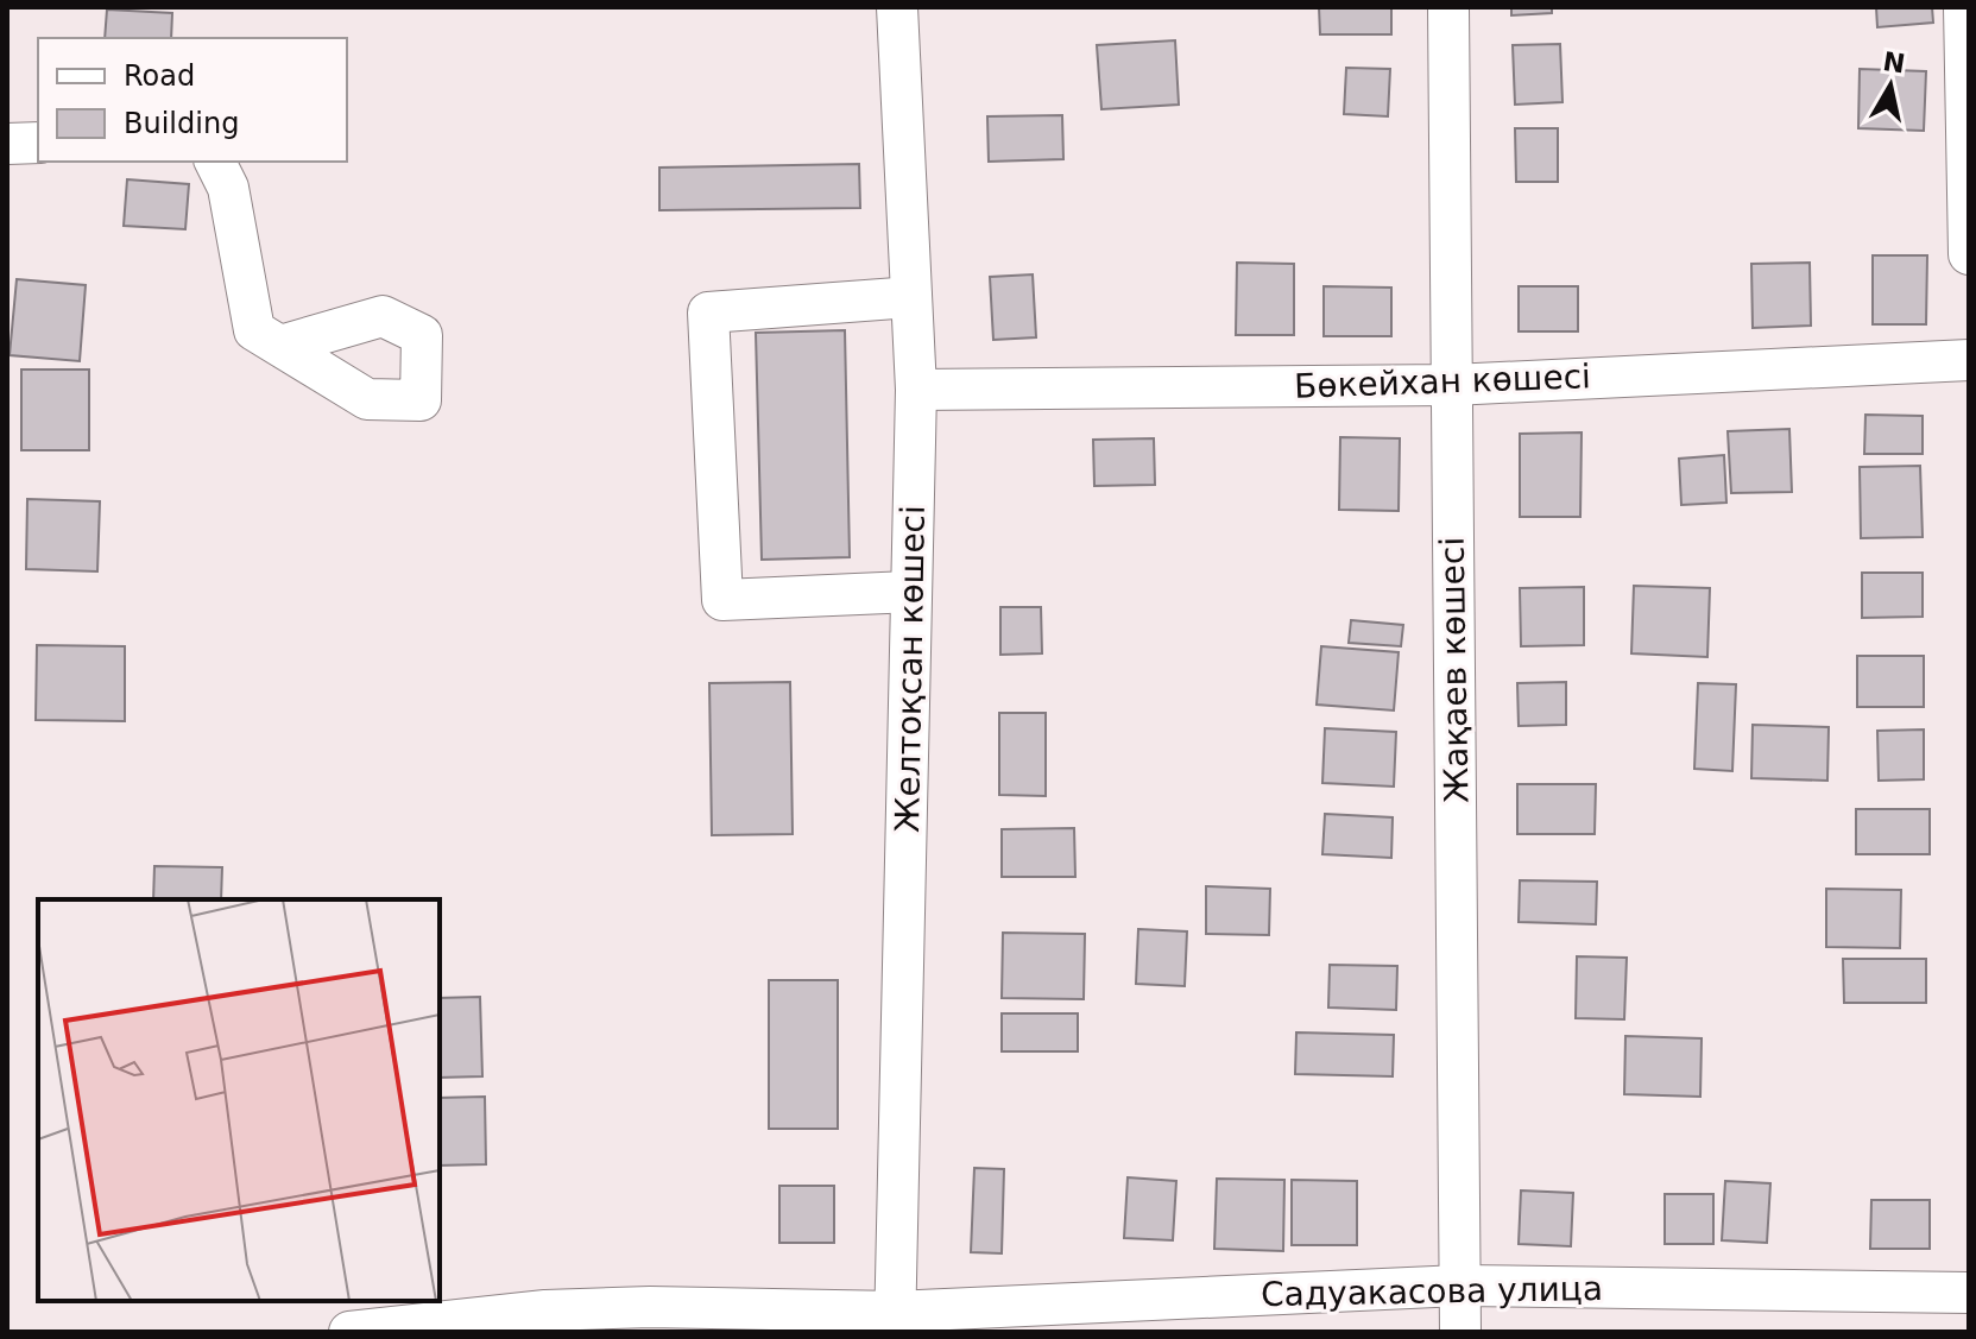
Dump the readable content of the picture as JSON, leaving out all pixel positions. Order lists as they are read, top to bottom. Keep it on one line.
{"streets":{"street":["Бөкейхан көшесі","Желтоқсан көшесі","Жақаев көшесі","Садуакасова улица"]},"crossings":[["Бөкейхан көшесі","Желтоқсан көшесі"],["Бөкейхан көшесі","Жақаев көшесі"],["Желтоқсан көшесі","Садуакасова улица"],["Жақаев көшесі","Садуакасова улица"]],"legend":["Road","Building"],"north":"top"}
